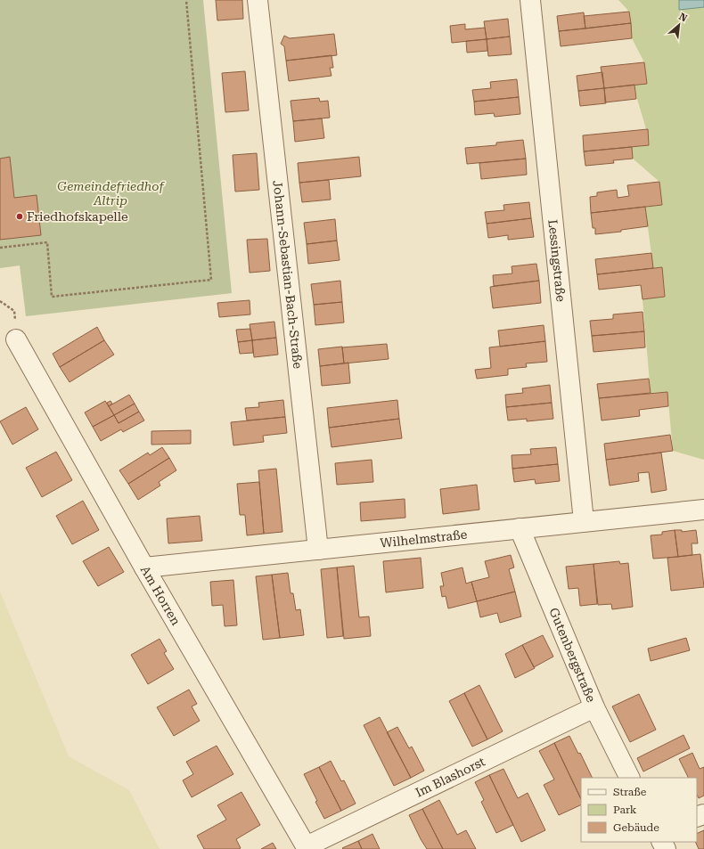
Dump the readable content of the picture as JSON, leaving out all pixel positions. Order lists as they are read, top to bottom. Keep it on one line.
{"streets":{"street":["Lessingstraße","Johann-Sebastian-Bach-Straße","Wilhelmstraße","Am Horren","Gutenbergstraße","Im Blashorst"]},"crossings":[["Lessingstraße","Wilhelmstraße"],["Johann-Sebastian-Bach-Straße","Wilhelmstraße"],["Wilhelmstraße","Am Horren"],["Wilhelmstraße","Gutenbergstraße"],["Am Horren","Im Blashorst"],["Gutenbergstraße","Im Blashorst"]],"parks":["Gemeindefriedhof Altrip"],"places":["Friedhofskapelle"],"legend":["Straße","Park","Gebäude"],"north":"top right"}
